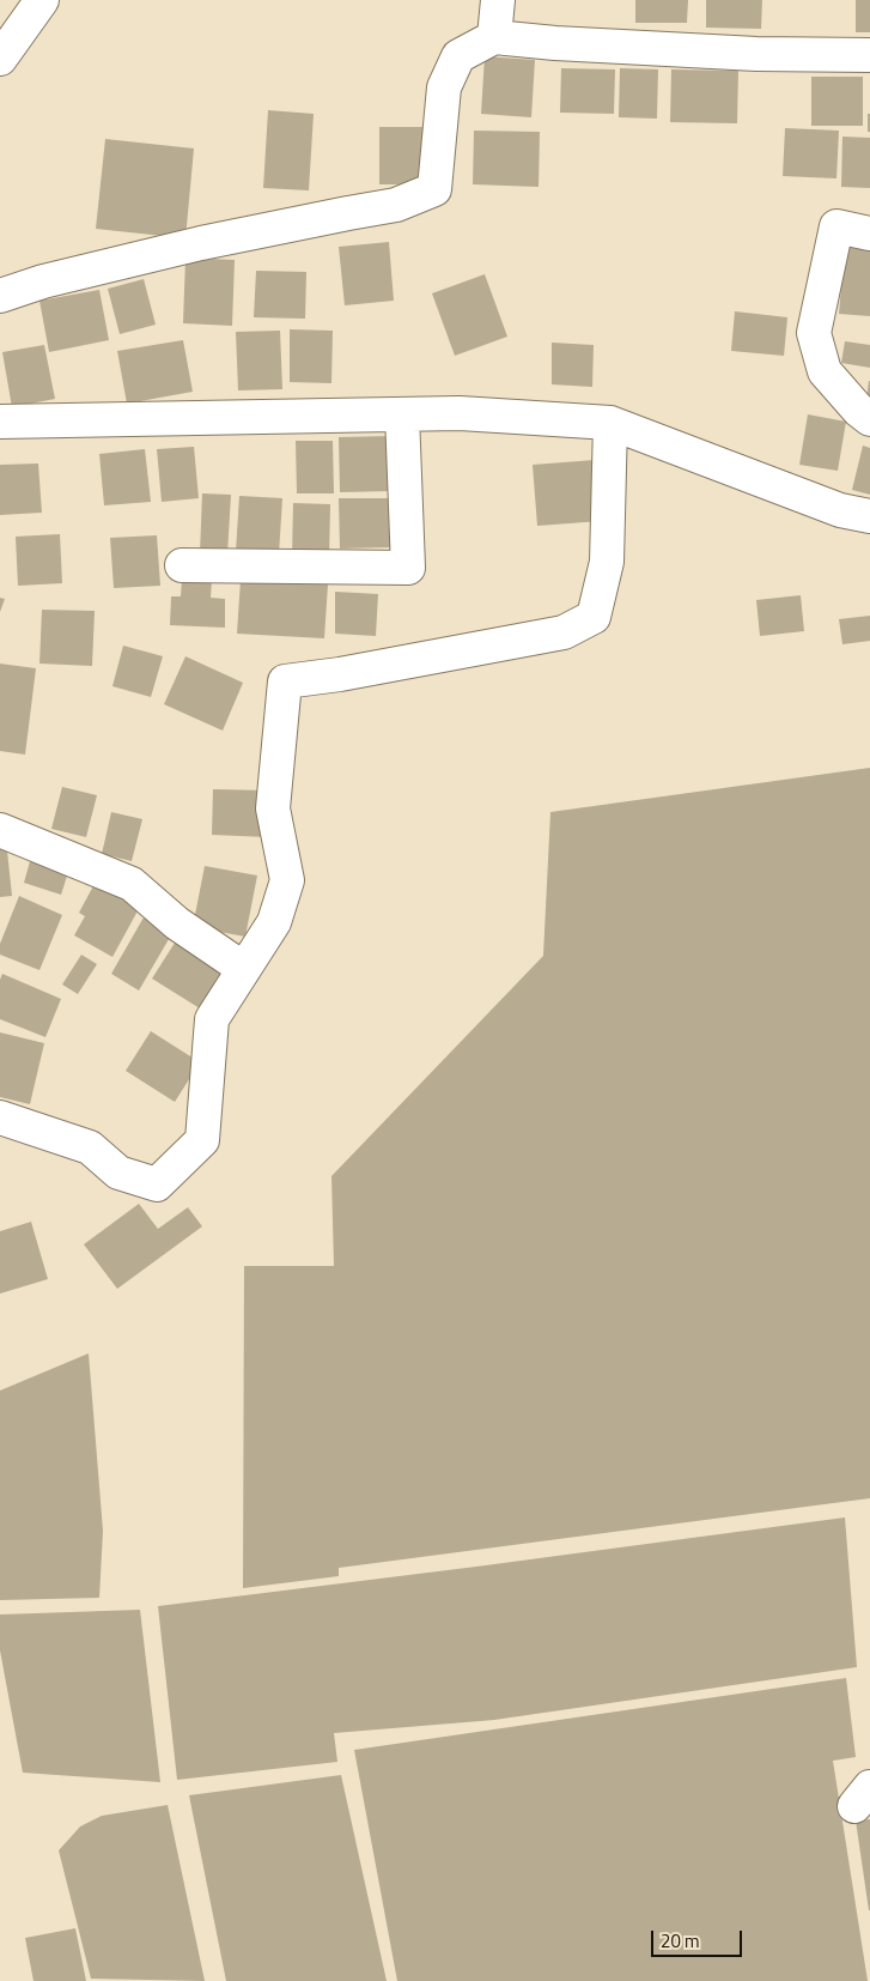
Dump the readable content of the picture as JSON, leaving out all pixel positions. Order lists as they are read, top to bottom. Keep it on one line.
{"scale_bar":"20 m"}
